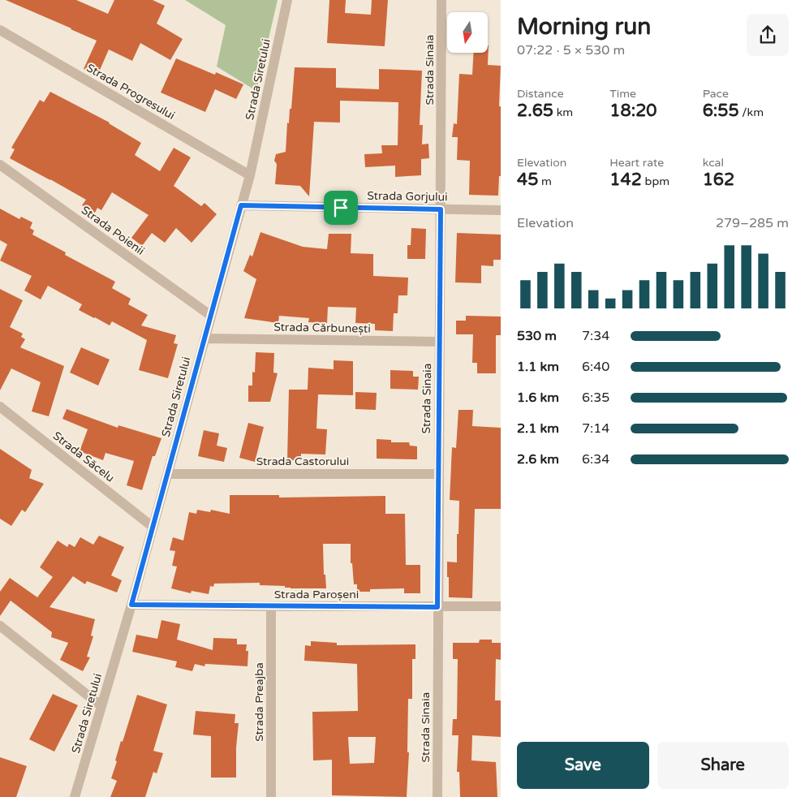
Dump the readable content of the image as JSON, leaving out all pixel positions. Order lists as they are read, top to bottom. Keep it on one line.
{"streets":{"street":["Strada Sinaia","Strada Siretului","Strada Progresului","Strada Gorjului","Strada Poienii","Strada Cărbunești","Strada Săcelu","Strada Castorului","Strada Paroșeni","Strada Preajba"]},"crossings":[["Strada Sinaia","Strada Gorjului"],["Strada Sinaia","Strada Cărbunești"],["Strada Sinaia","Strada Castorului"],["Strada Sinaia","Strada Paroșeni"],["Strada Siretului","Strada Progresului"],["Strada Siretului","Strada Gorjului"],["Strada Siretului","Strada Poienii"],["Strada Siretului","Strada Cărbunești"],["Strada Siretului","Strada Săcelu"],["Strada Siretului","Strada Castorului"],["Strada Siretului","Strada Paroșeni"],["Strada Paroșeni","Strada Preajba"]],"north":"bottom","page":{"heading":["Morning run","07:22 · 5 × 530 m"],"stats":[["Distance","2.65 km"],["Time","18:20"],["Pace","6:55 /km"],["Elevation","45 m"],["Heart rate","142 bpm"],["kcal","162"]],"chart":["Elevation","279–285 m"],"list":[{"name":"530 m","note":"7:34"},{"name":"1.1 km","note":"6:40"},{"name":"1.6 km","note":"6:35"},{"name":"2.1 km","note":"7:14"},{"name":"2.6 km","note":"6:34"}],"buttons":["Save","Share"]}}
